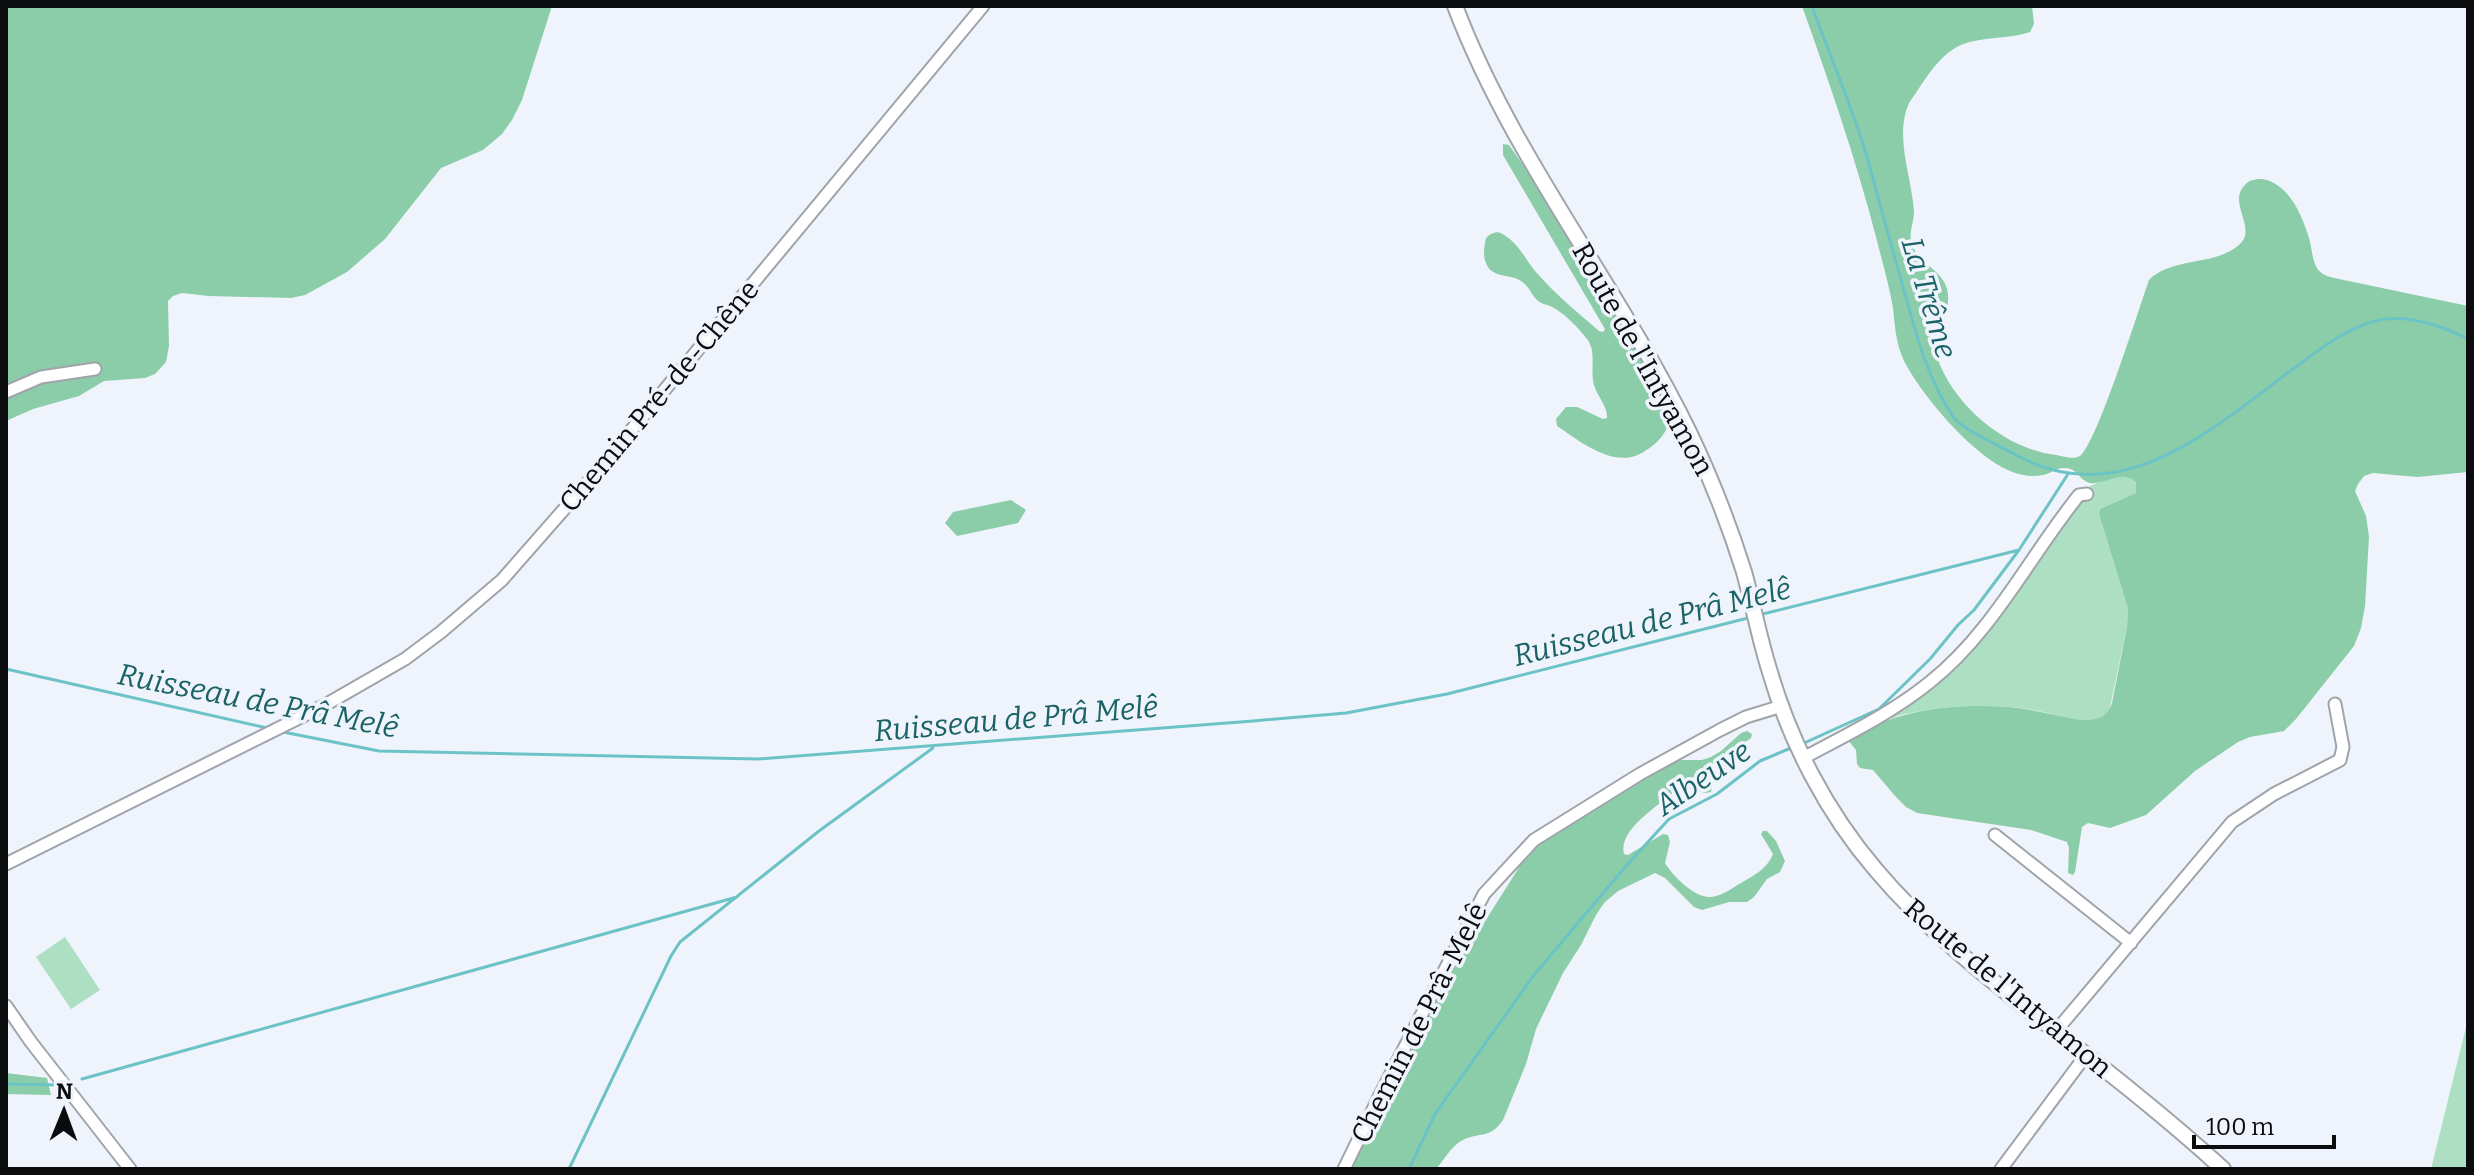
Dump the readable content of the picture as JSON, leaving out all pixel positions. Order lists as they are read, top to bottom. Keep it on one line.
{"streets":{"main road":["Route de l'Intyamon"],"street":["Chemin Pré-de-Chêne","Chemin de Prâ-Melê"]},"crossings":[["Route de l'Intyamon","Chemin de Prâ-Melê"]],"water":["La Trême","Ruisseau de Prâ Melê","Albeuve"],"scale_bar":"100 m","north":"top"}
